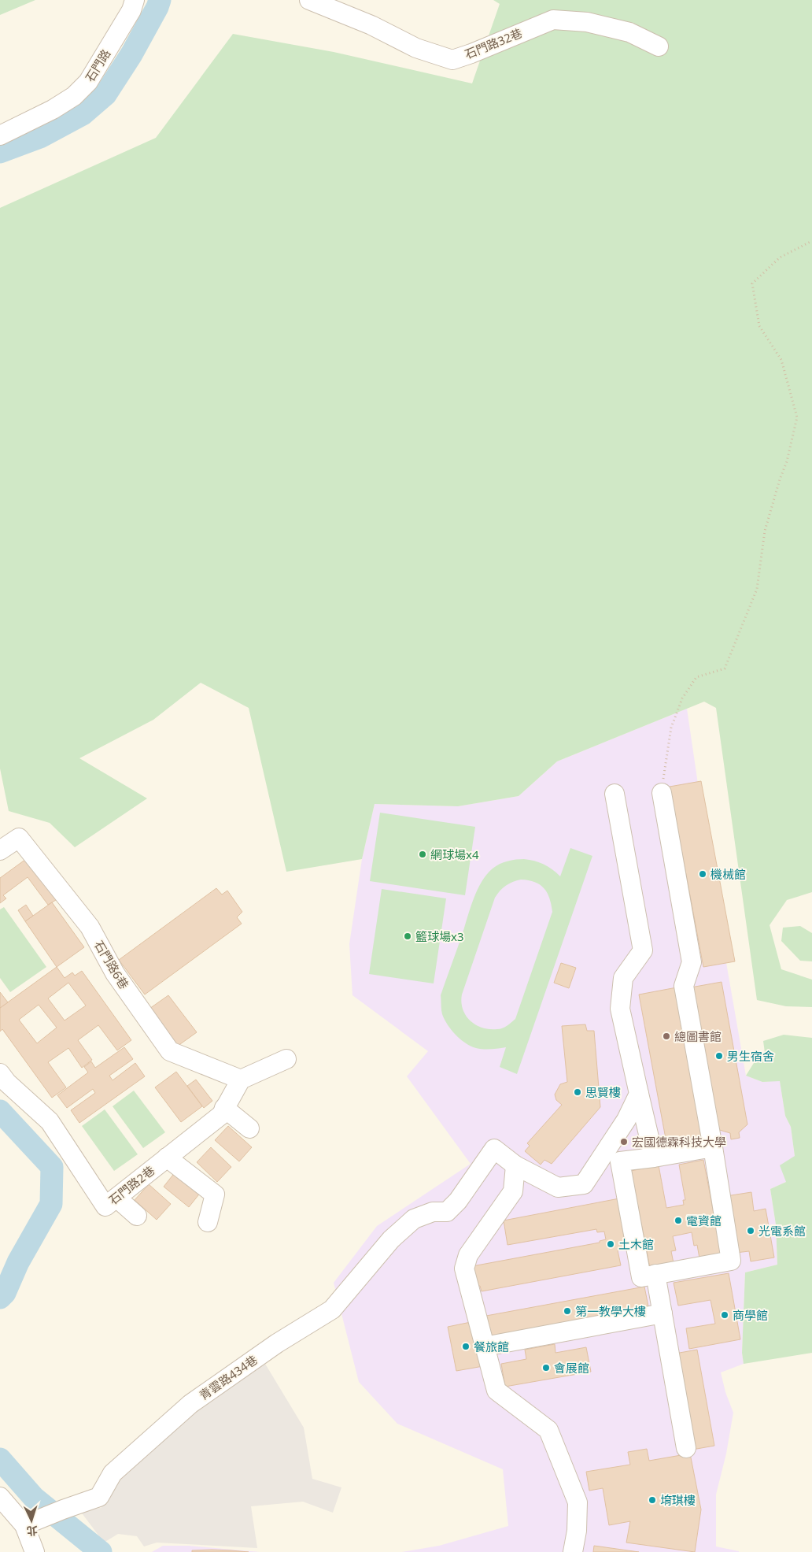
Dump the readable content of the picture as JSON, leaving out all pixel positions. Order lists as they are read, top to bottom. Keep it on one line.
{"streets":{"street":["石門路32巷","石門路","石門路6巷","石門路2巷","青雲路434巷"]},"crossings":[["石門路6巷","石門路2巷"]],"places":["網球場x4","機械館","籃球場x3","總圖書館","男生宿舍","思賢樓","宏國德霖科技大學","電資館","光電系館","土木館","第一教學大樓","商學館","餐旅館","會展館","堉琪樓"],"north":"bottom"}
